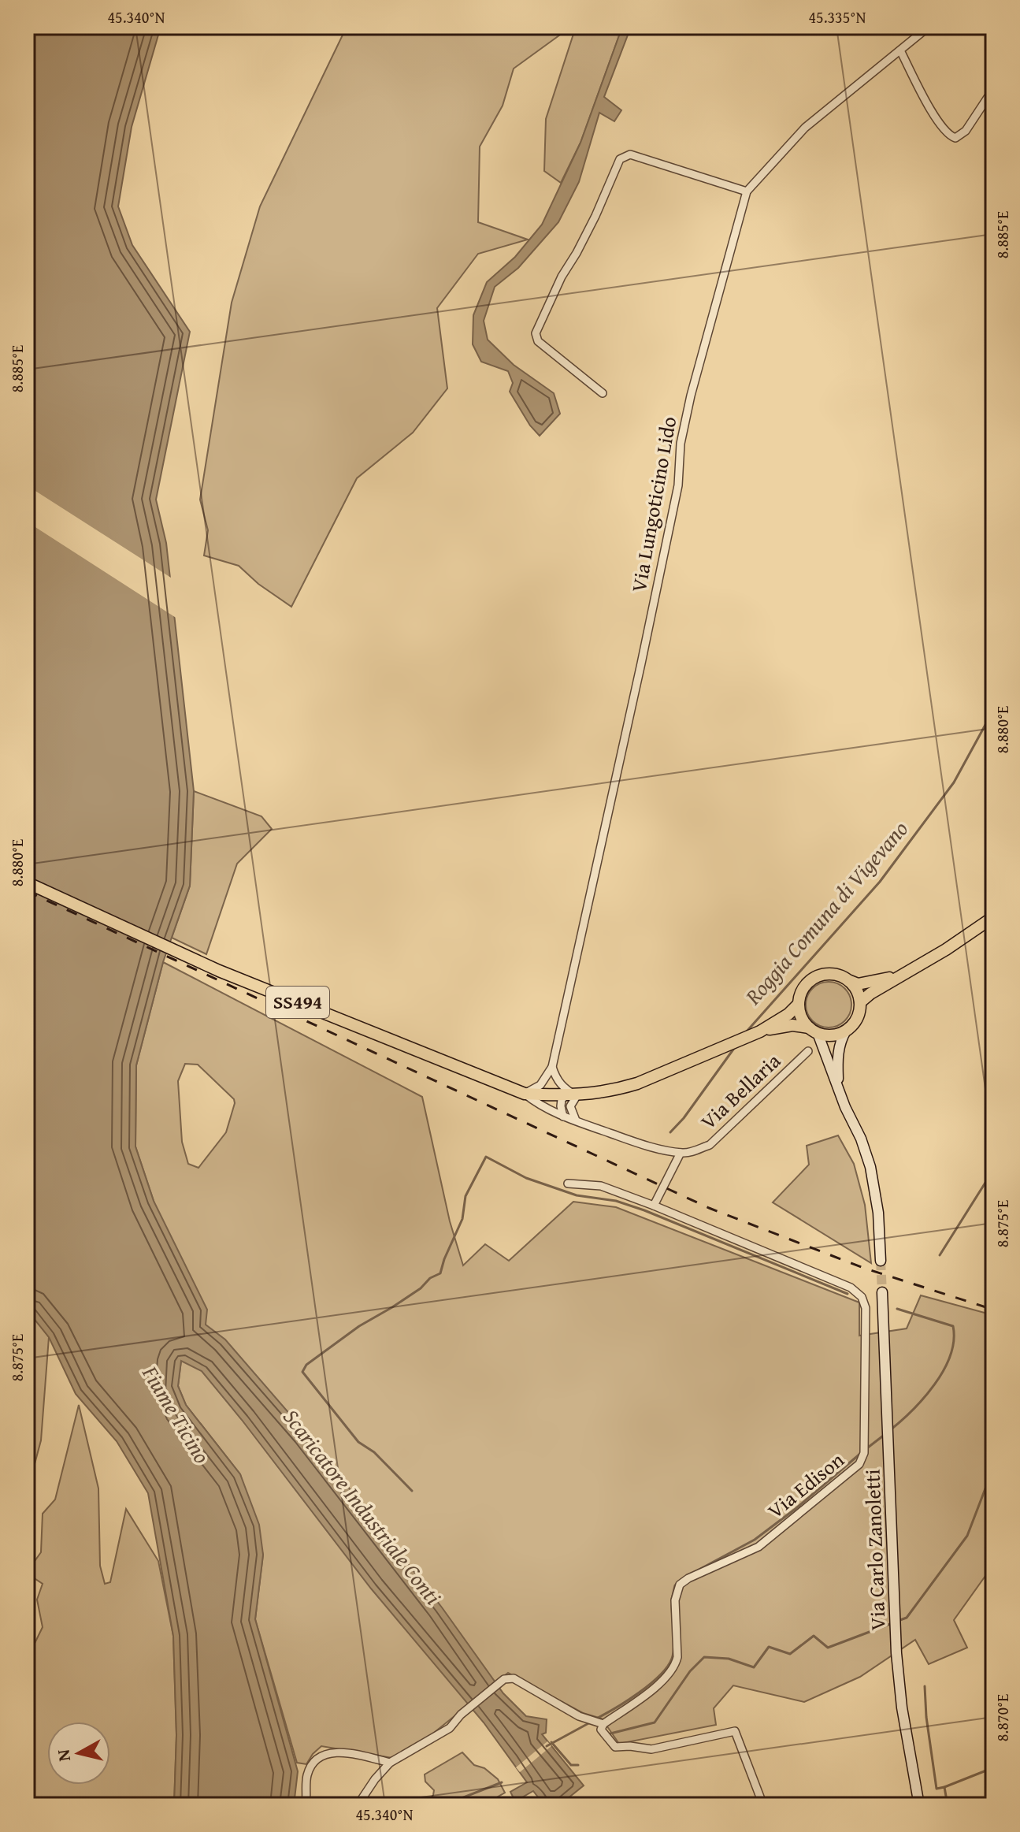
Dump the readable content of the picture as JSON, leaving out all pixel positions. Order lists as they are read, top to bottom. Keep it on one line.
{"streets":{"main road":["SS494","Via Carlo Zanoletti"],"street":["Via Lungoticino Lido","Via Bellaria","Via Edison"]},"crossings":[["SS494","Via Bellaria"]],"water":["Roggia Comuna di Vigevano","Fiume Ticino","Scaricatore Industriale Conti"],"north":"left","coordinates":["45.340°N","45.335°N","8.885°E","8.880°E","8.875°E","8.870°E"]}
